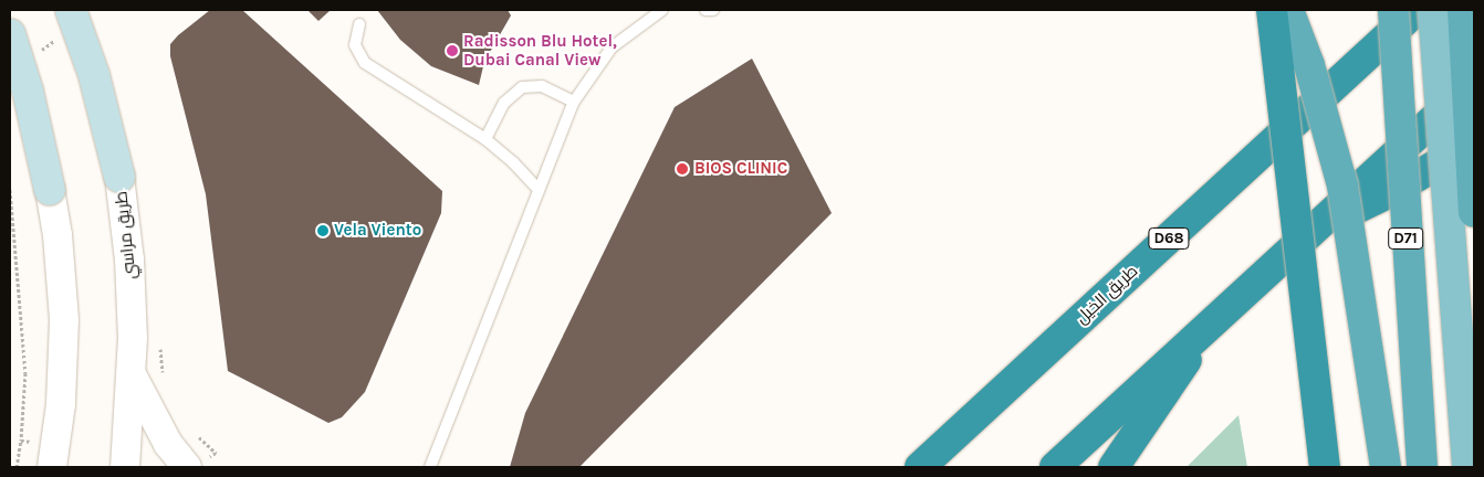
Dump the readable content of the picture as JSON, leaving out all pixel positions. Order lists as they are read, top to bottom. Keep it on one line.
{"streets":{"highway":["D68","D71","طريق الخيل"],"main road":["طريق مراسي"]},"places":["Radisson Blu Hotel, Dubai Canal View","BIOS CLINIC","Vela Viento"]}
